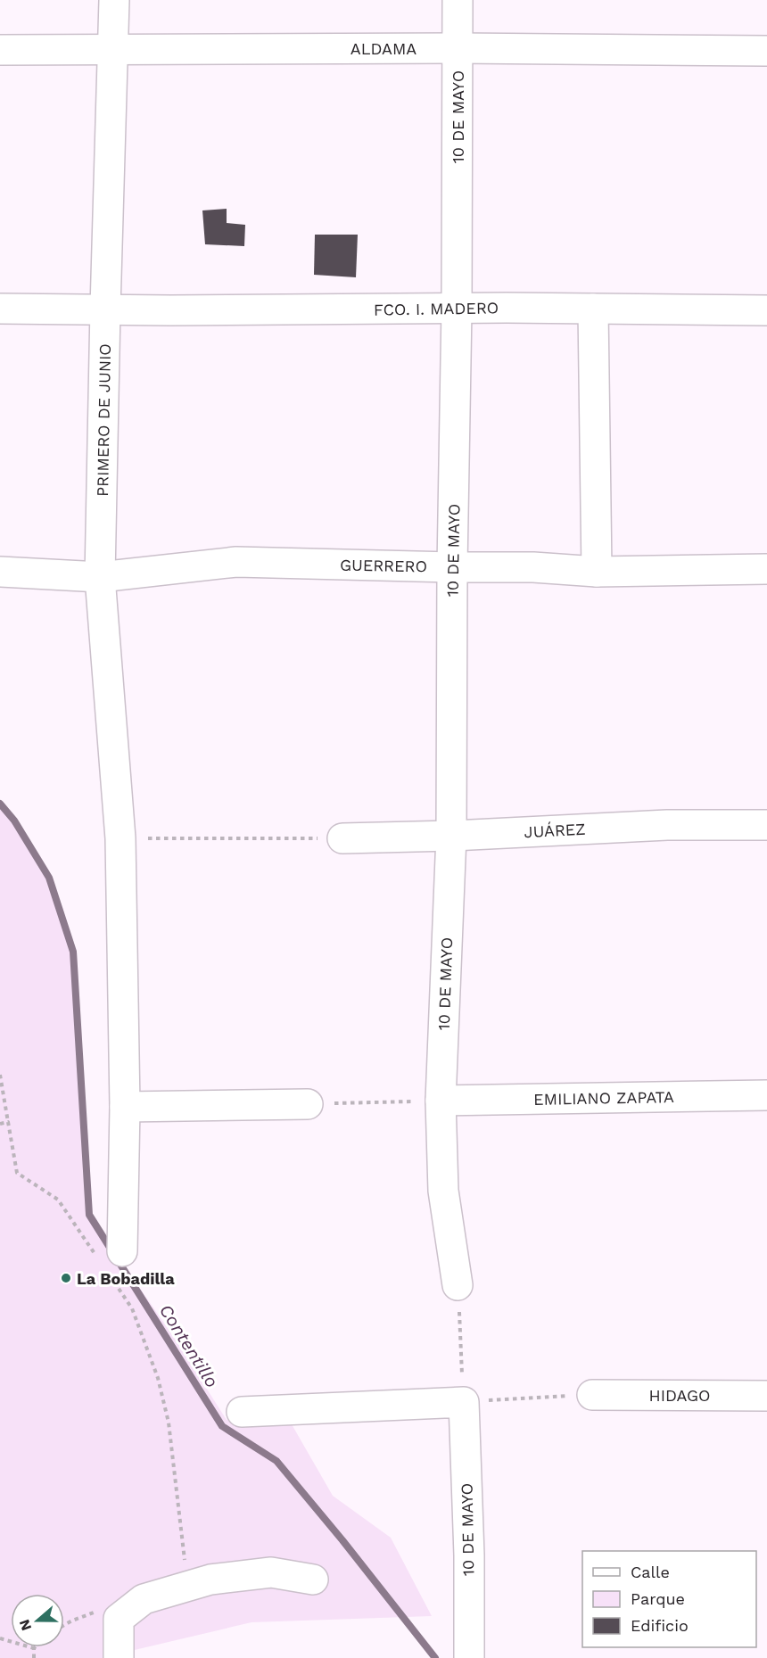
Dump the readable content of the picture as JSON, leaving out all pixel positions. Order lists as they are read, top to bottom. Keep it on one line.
{"streets":{"street":["ALDAMA","10 DE MAYO","FCO. I. MADERO","PRIMERO DE JUNIO","GUERRERO","JUÁREZ","EMILIANO ZAPATA","HIDAGO"]},"crossings":[["ALDAMA","10 DE MAYO"],["ALDAMA","PRIMERO DE JUNIO"],["10 DE MAYO","FCO. I. MADERO"],["10 DE MAYO","GUERRERO"],["10 DE MAYO","JUÁREZ"],["10 DE MAYO","EMILIANO ZAPATA"],["FCO. I. MADERO","PRIMERO DE JUNIO"],["PRIMERO DE JUNIO","GUERRERO"]],"water":["Contentillo"],"places":["La Bobadilla"],"legend":["Calle","Parque","Edificio"],"north":"left"}
